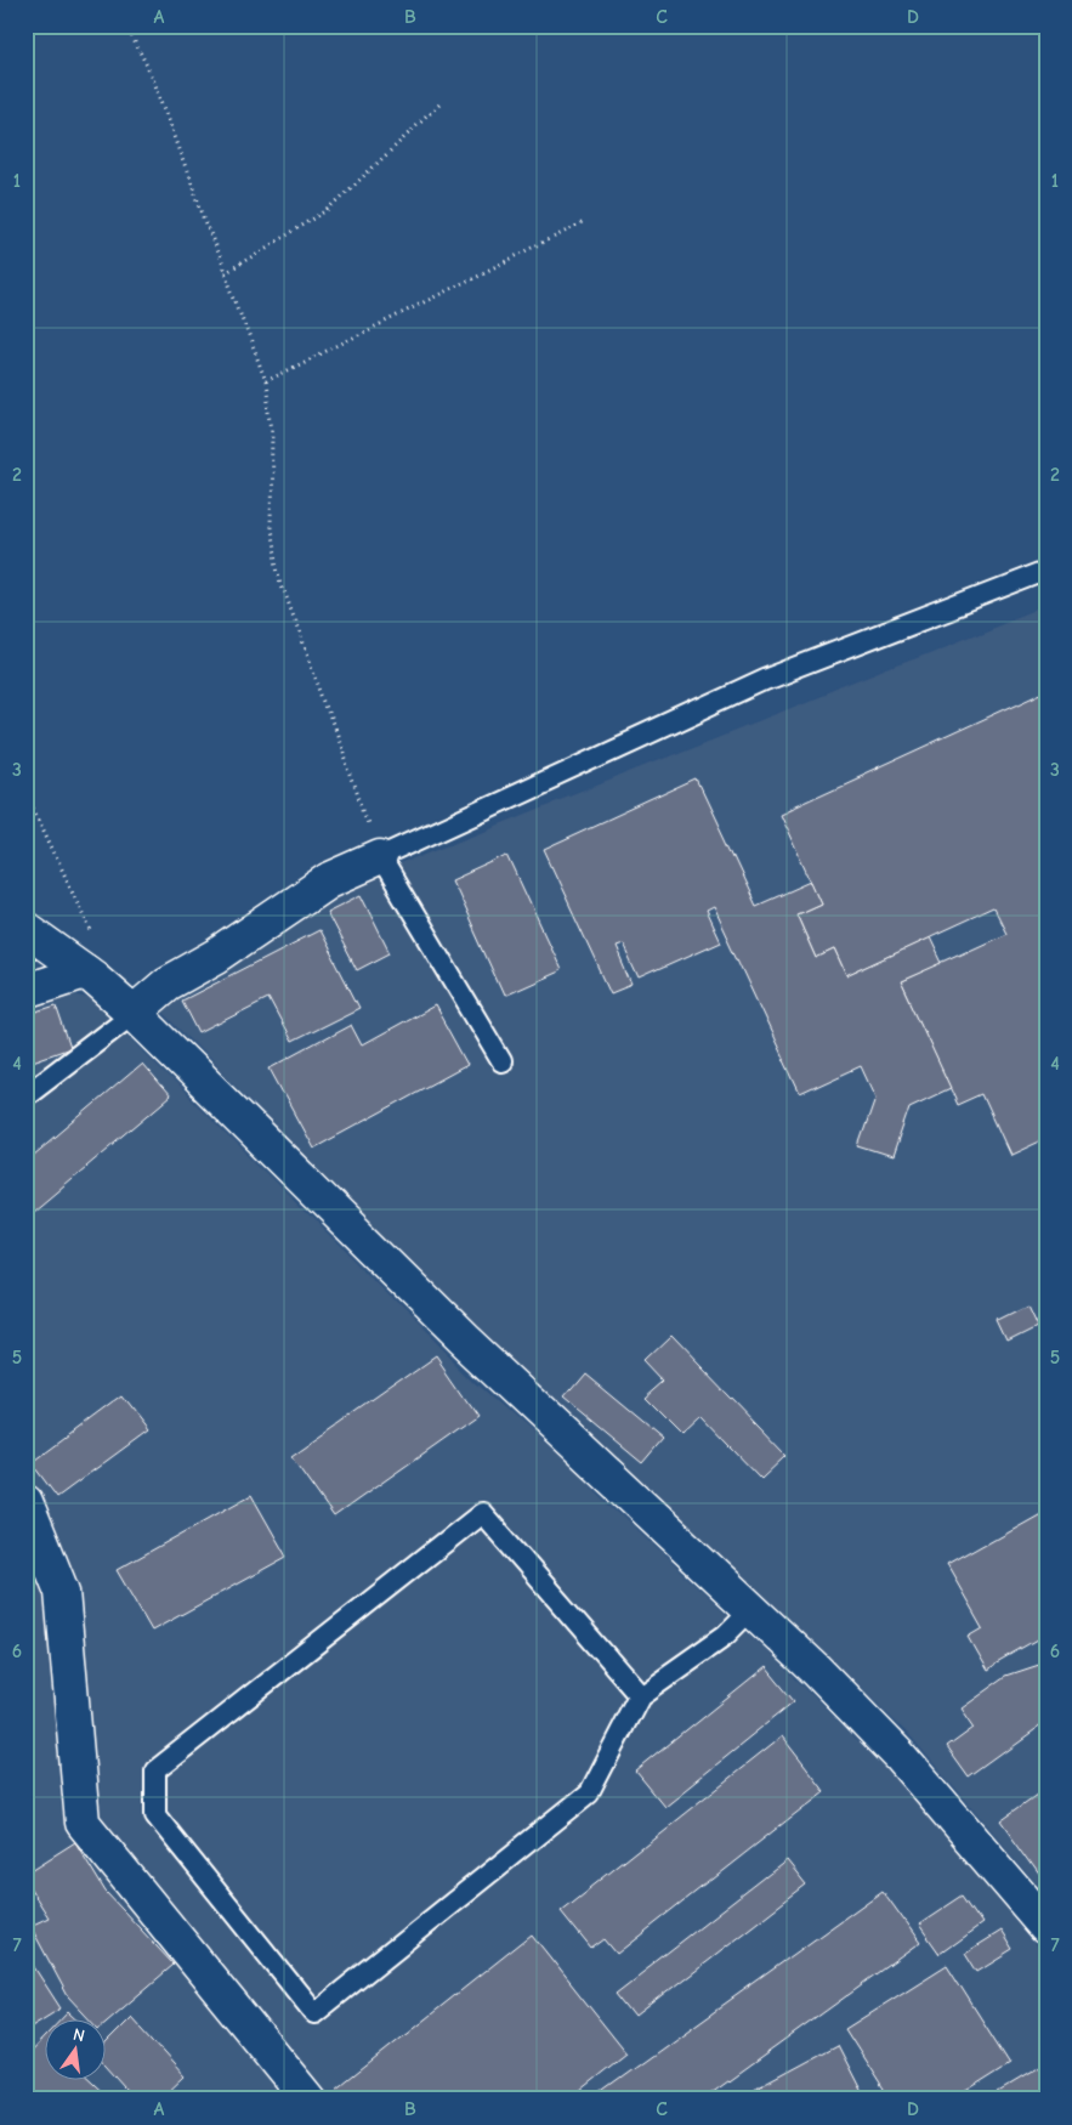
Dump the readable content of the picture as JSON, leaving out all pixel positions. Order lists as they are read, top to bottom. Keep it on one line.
{"north":"top","grid":{"columns":["A","B","C","D"],"rows":["1","2","3","4","5","6","7"]}}
